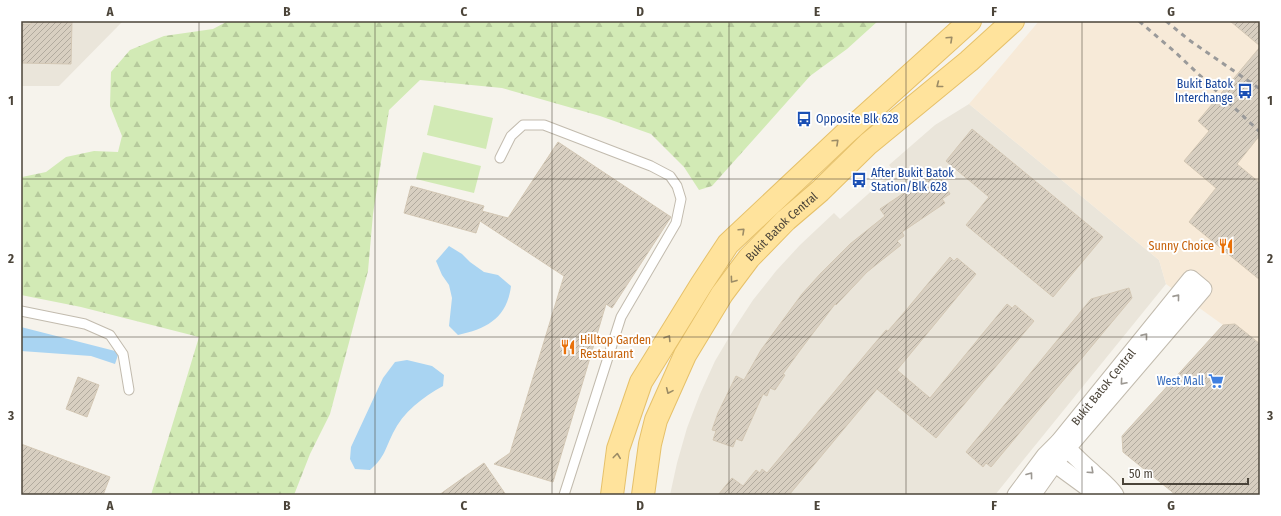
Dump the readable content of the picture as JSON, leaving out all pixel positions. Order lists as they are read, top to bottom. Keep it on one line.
{"streets":{"main road":["Bukit Batok Central"]},"places":{"bus stop":["Bukit Batok Interchange","Opposite Blk 628","After Bukit Batok Station/Blk 628"],"restaurant":["Sunny Choice","Hilltop Garden Restaurant"],"supermarket":["West Mall"]},"scale_bar":"50 m","grid":{"columns":["A","B","C","D","E","F","G"],"rows":["1","2","3"]}}
